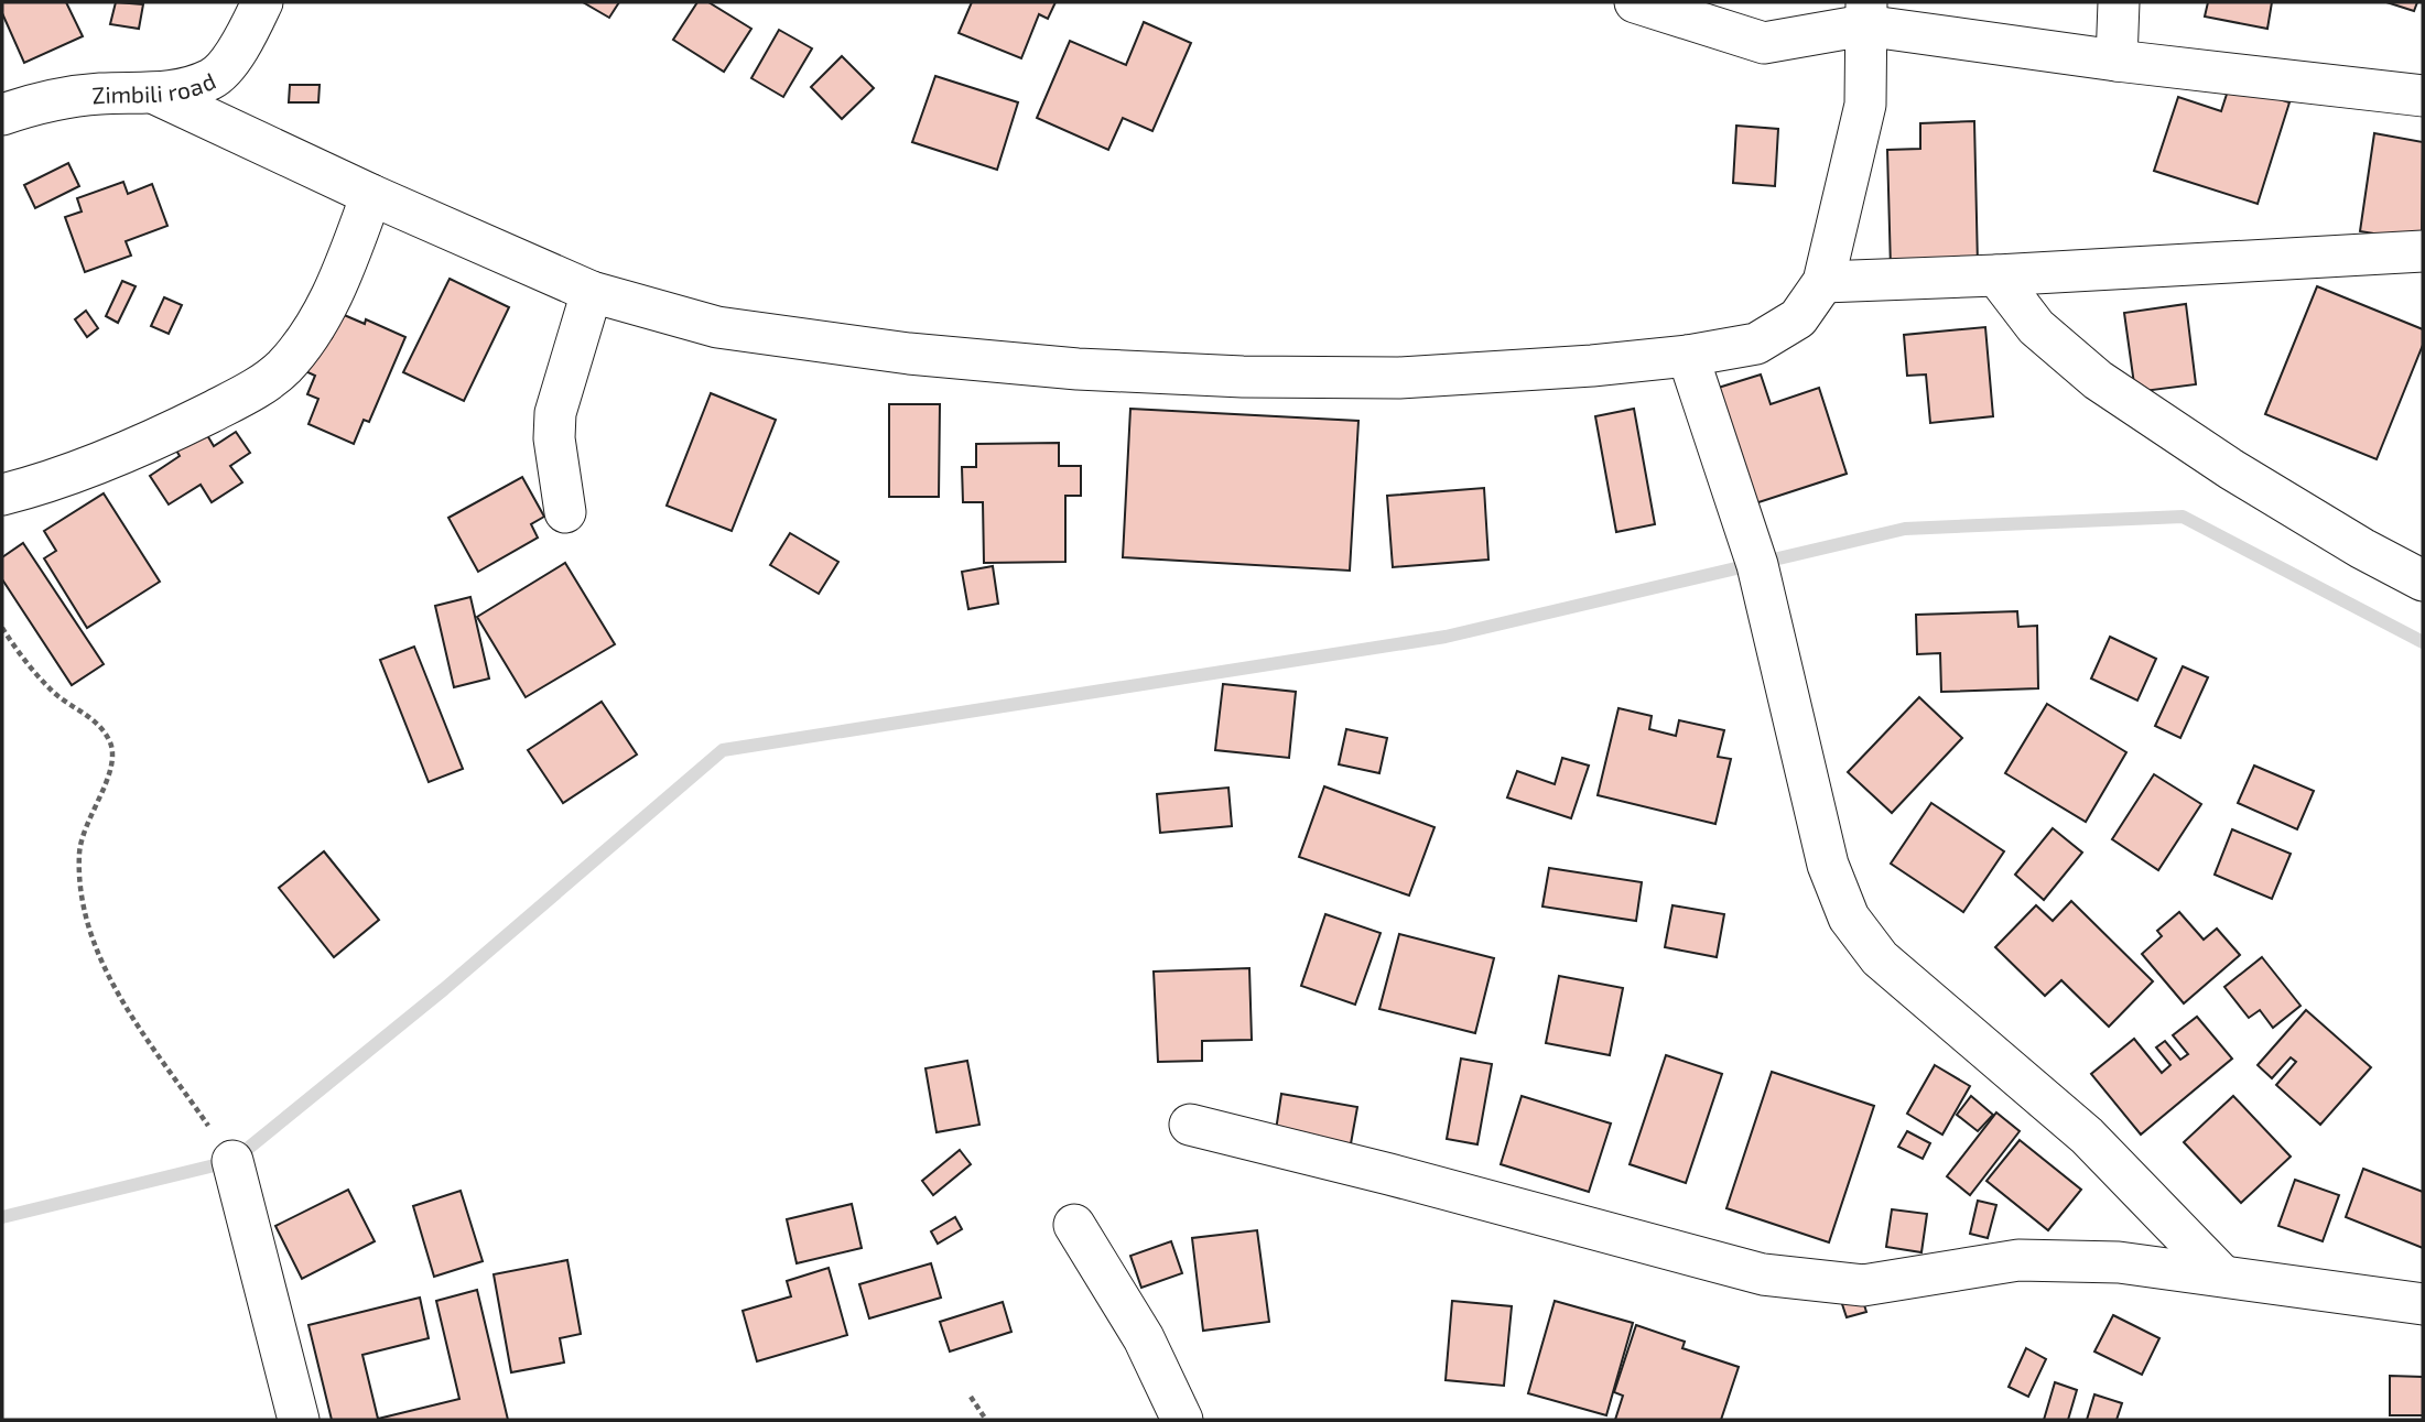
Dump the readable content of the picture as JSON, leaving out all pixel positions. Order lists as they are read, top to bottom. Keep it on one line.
{"streets":{"street":["Zimbili road"]}}
